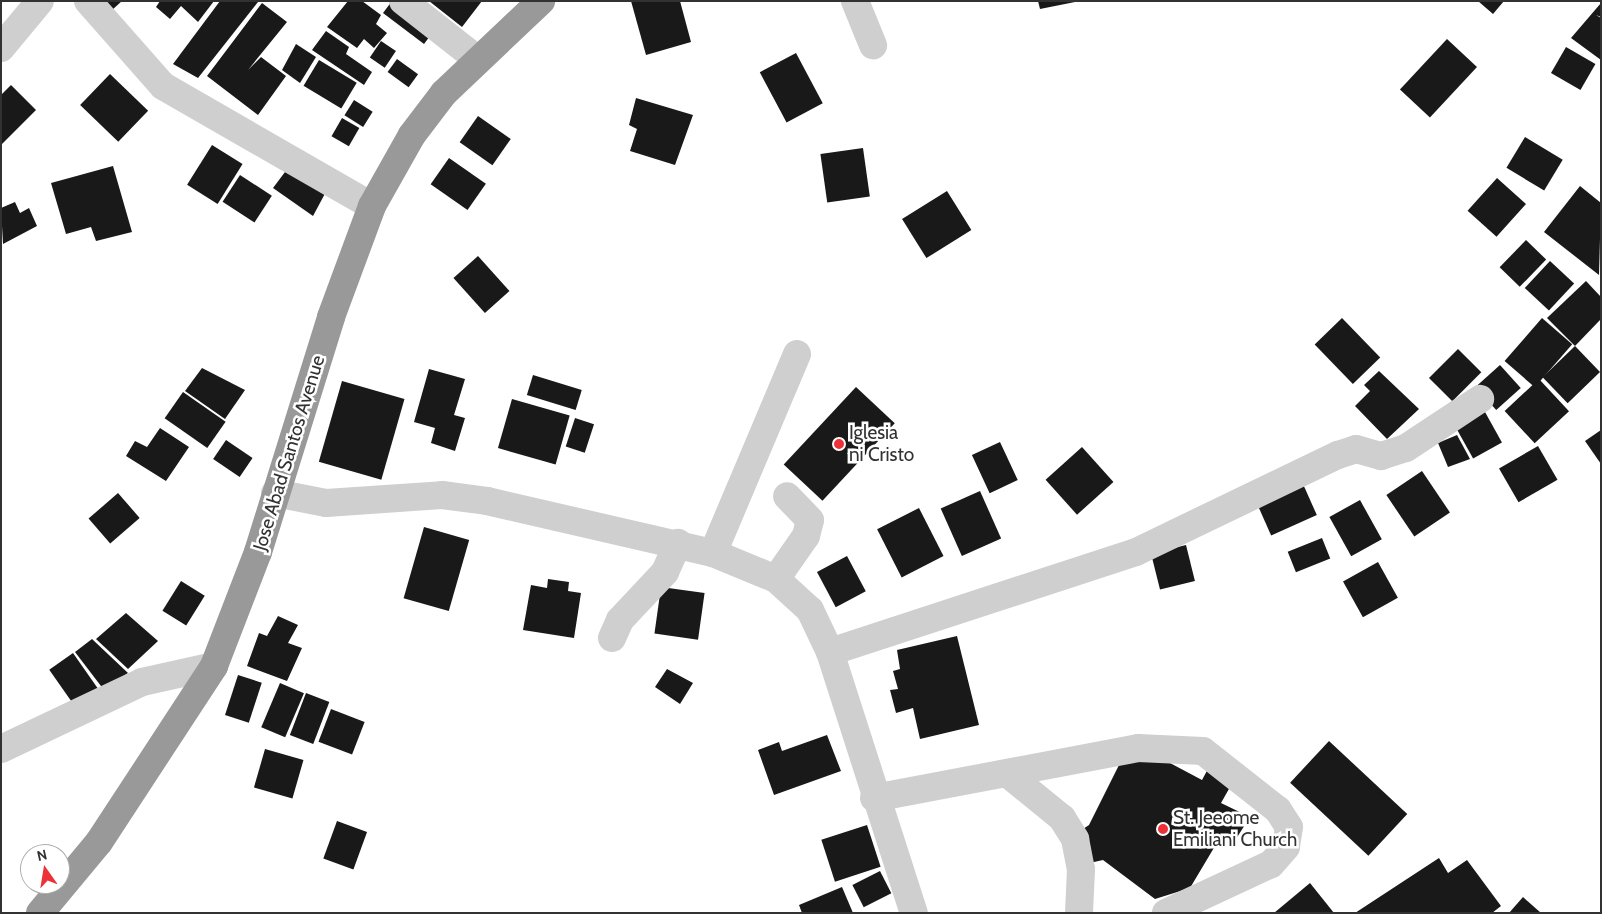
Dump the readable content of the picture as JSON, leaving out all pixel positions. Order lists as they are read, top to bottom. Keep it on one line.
{"streets":{"highway":["Jose Abad Santos Avenue"]},"places":["Iglesia ni Cristo","St. Jeeome Emiliani Church"],"north":"top"}
